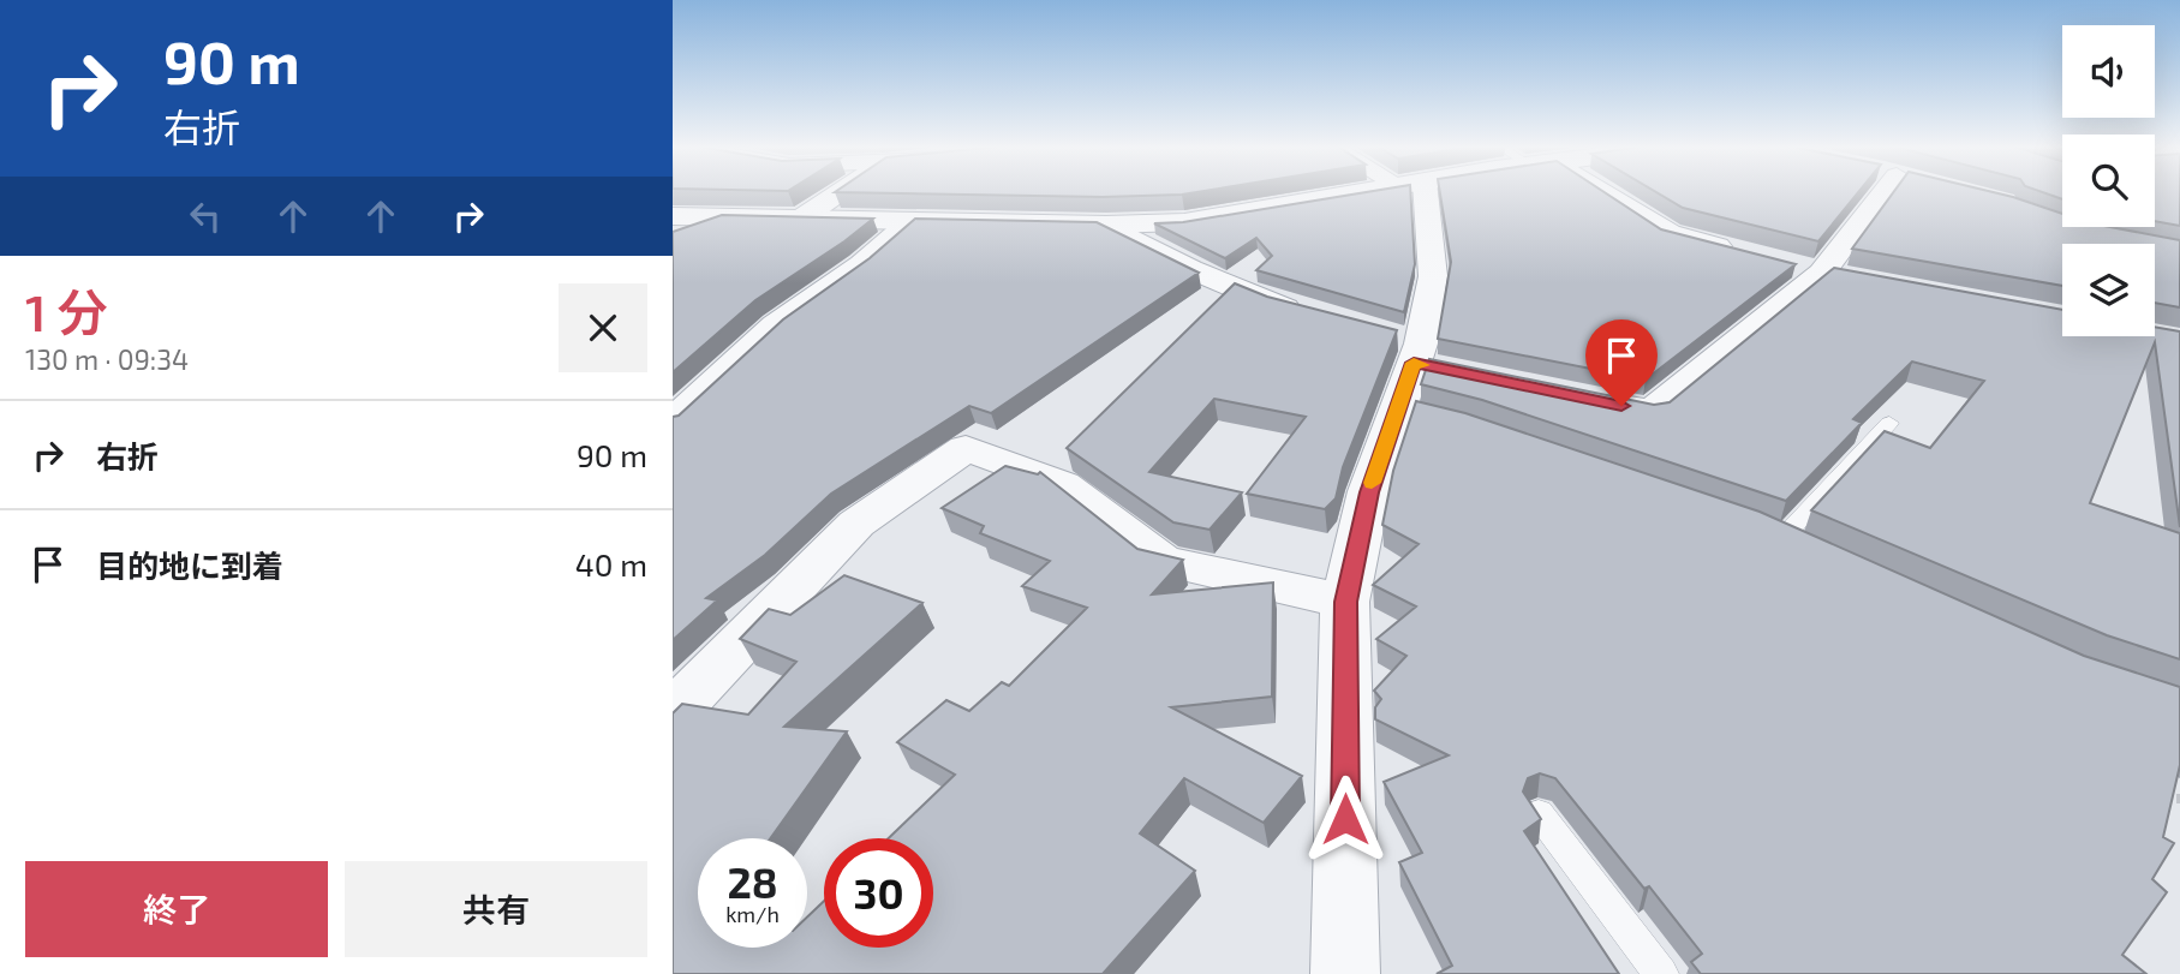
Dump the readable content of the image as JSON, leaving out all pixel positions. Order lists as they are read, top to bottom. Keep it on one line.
{"page":{"turn":["90 m","右折"],"heading":["1 分","130 m · 09:34"],"list":[{"name":"右折","value":"90 m"},{"name":"目的地に到着","value":"40 m"}],"speed":"28 km/h","limit":"30","buttons":["終了","共有"]}}
